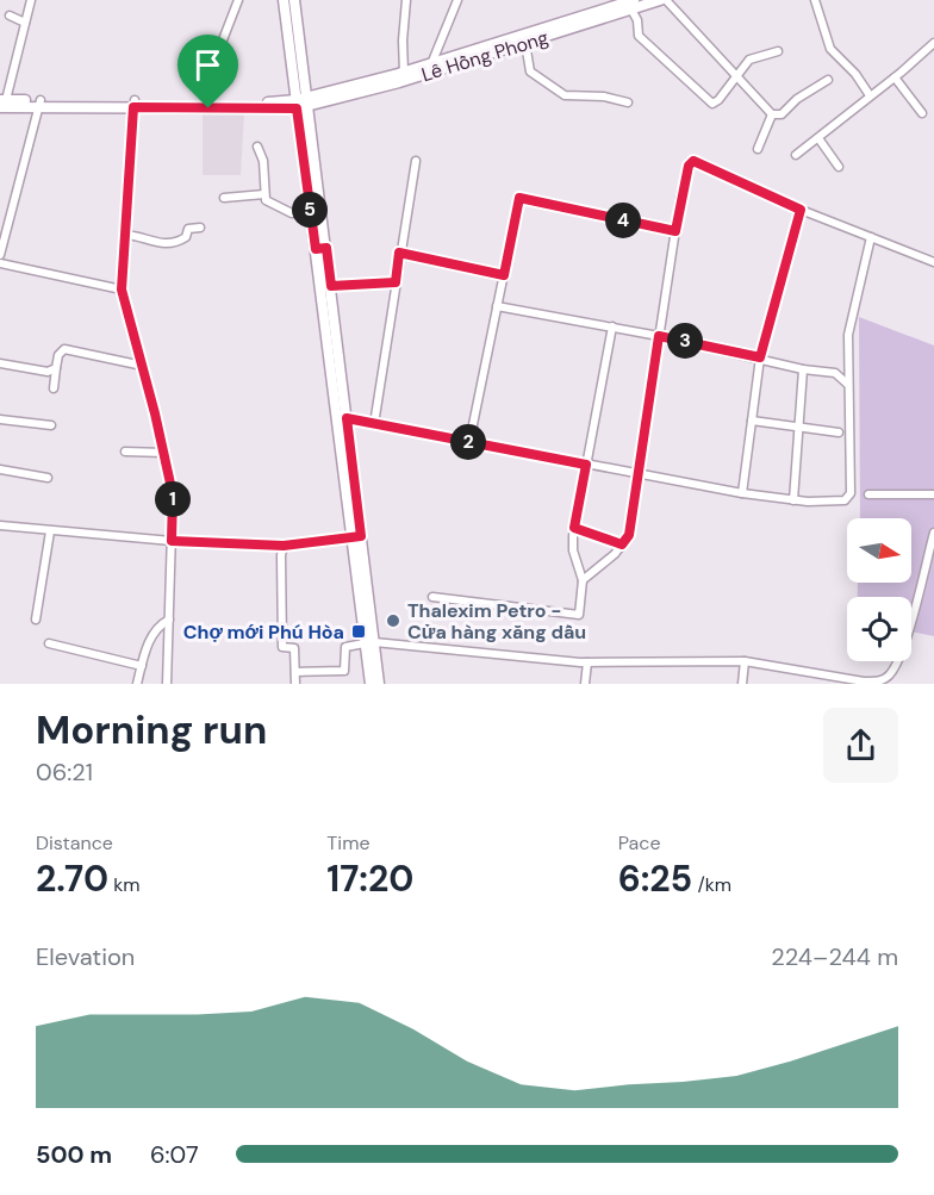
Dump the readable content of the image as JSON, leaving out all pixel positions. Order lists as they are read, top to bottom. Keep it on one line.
{"streets":{"main road":["Lê Hồng Phong"]},"places":{"other":["Thalexim Petro - Cửa hàng xăng dầu"],"transit":["Chợ mới Phú Hòa"]},"north":"right","page":{"pins":["5","4","3","2","1"],"heading":["Morning run","06:21"],"stats":[["Distance","2.70 km"],["Time","17:20"],["Pace","6:25 /km"]],"chart":["Elevation","224–244 m"],"list":[{"name":"500 m","note":"6:07"}]}}
